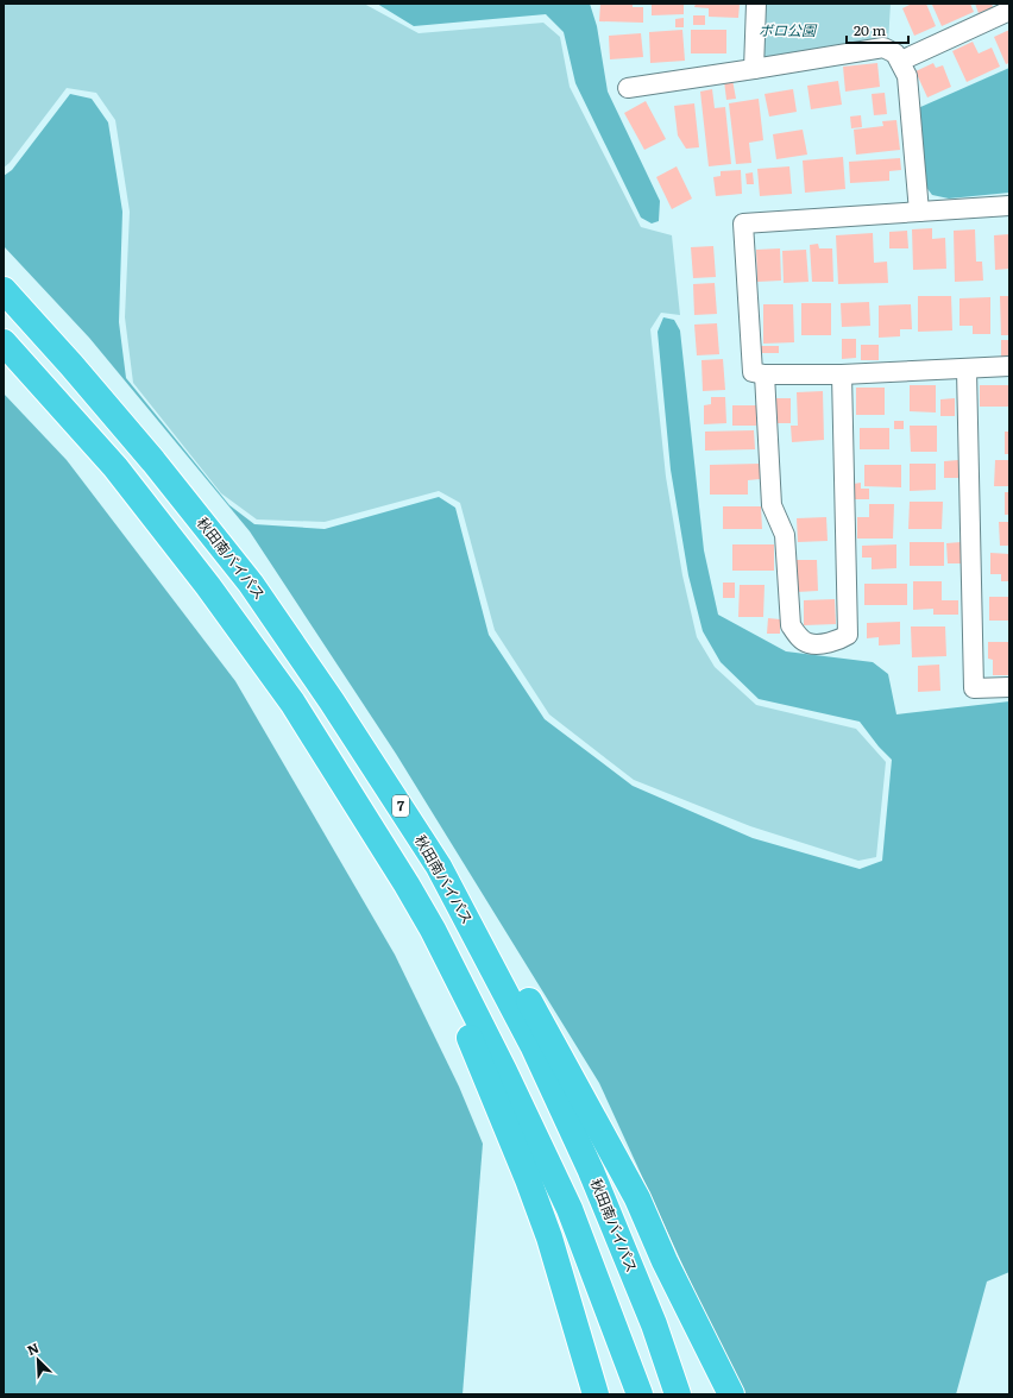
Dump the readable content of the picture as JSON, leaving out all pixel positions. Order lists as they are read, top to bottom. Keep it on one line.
{"streets":{"highway":["秋田南バイパス","7"]},"parks":["ボロ公園"],"scale_bar":"20 m","north":"top left"}
